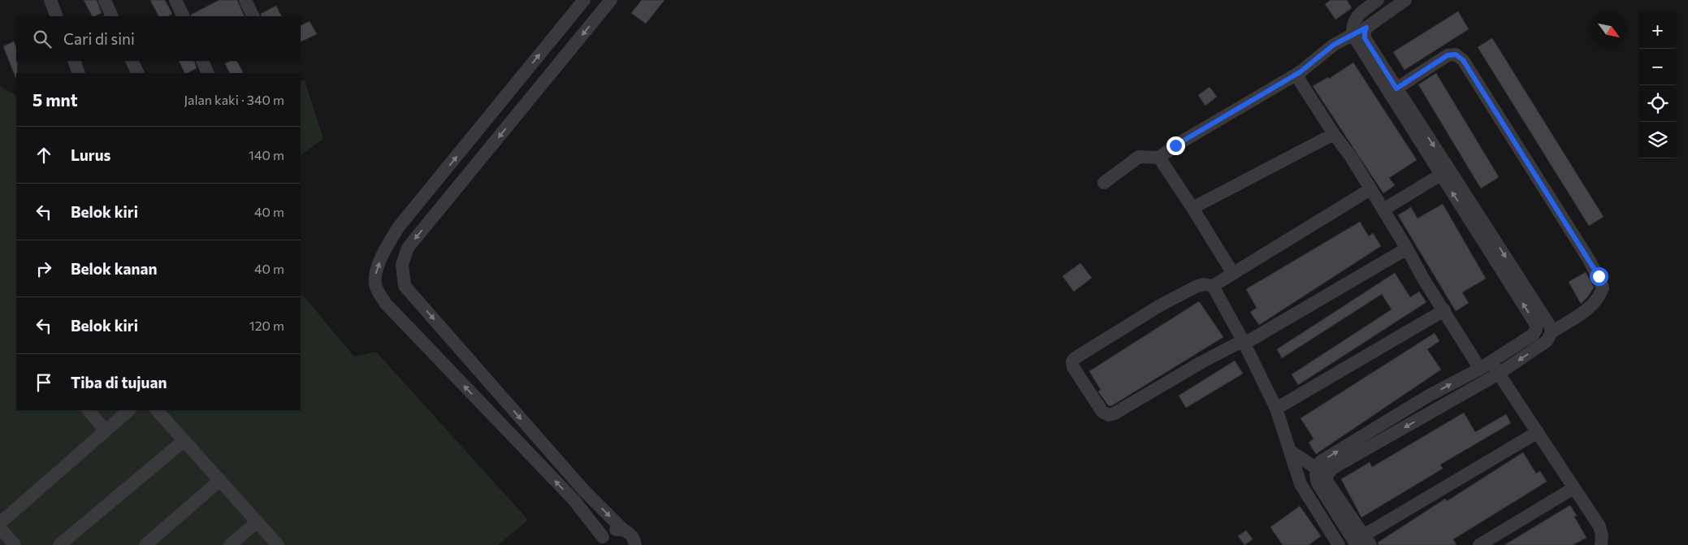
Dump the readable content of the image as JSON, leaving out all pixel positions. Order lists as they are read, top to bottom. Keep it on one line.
{"north":"bottom right","page":{"map_buttons":["+","−"],"search":"Cari di sini","heading":["5 mnt","Jalan kaki · 340 m"],"list":[["Lurus","140 m"],["Belok kiri","40 m"],["Belok kanan","40 m"],["Belok kiri","120 m"],"Tiba di tujuan"]}}
